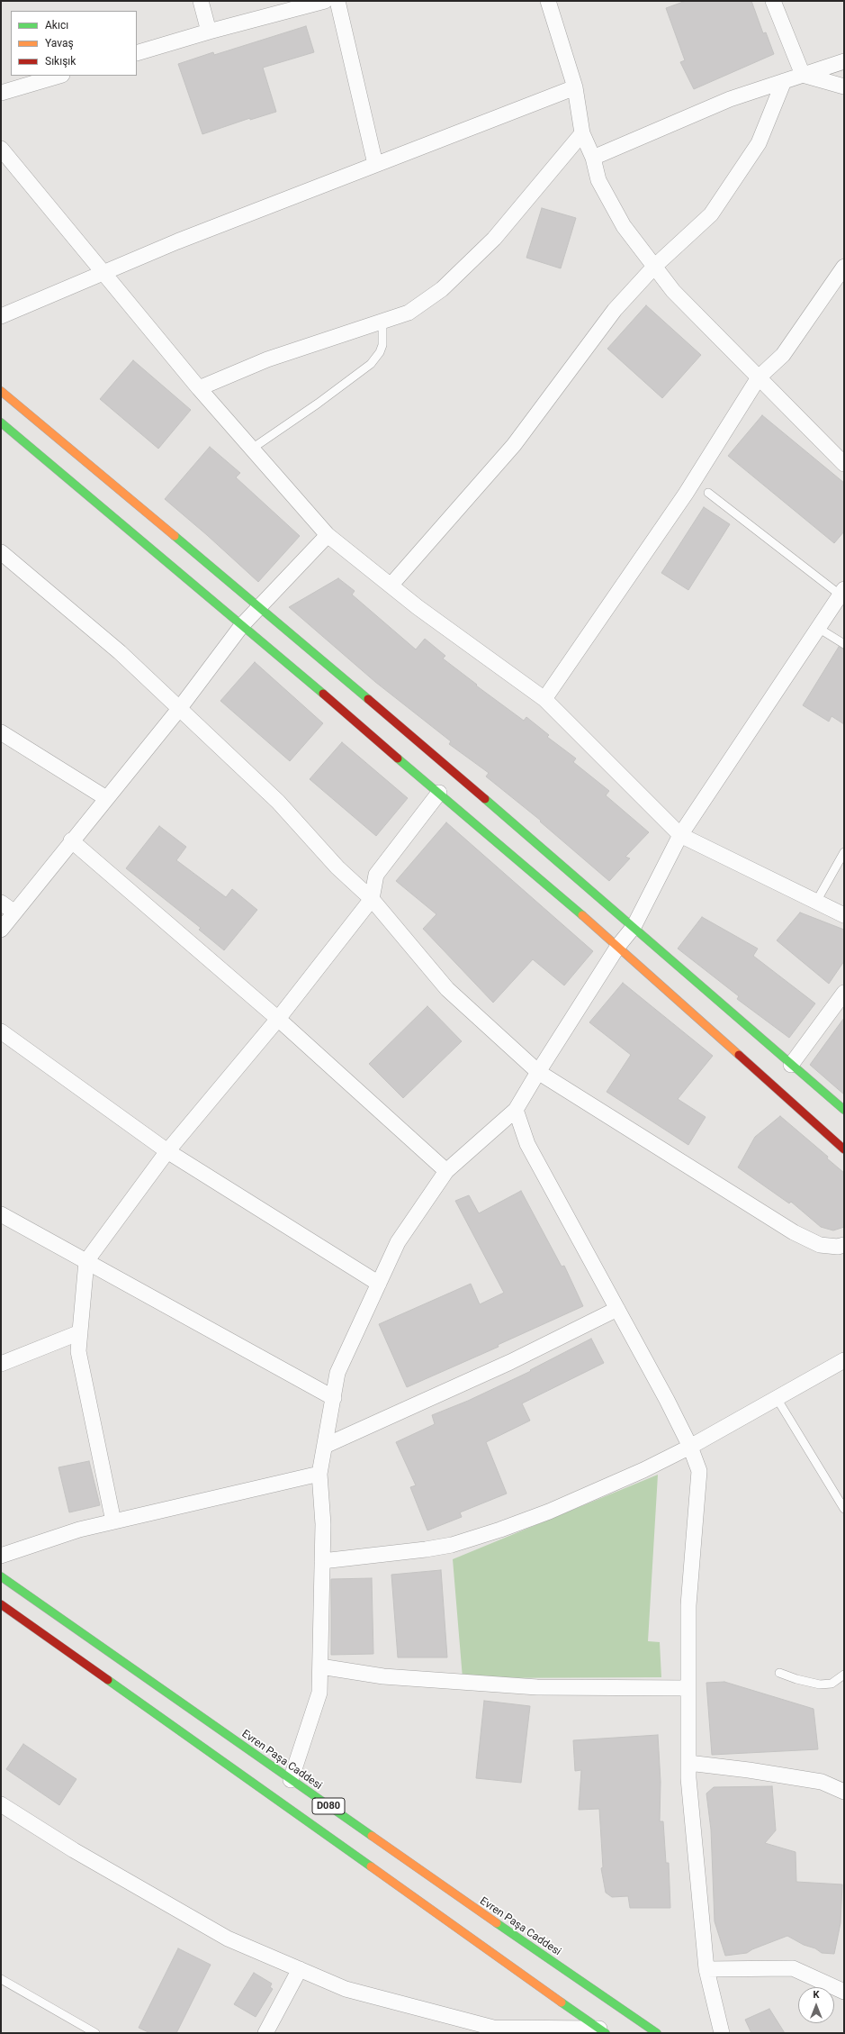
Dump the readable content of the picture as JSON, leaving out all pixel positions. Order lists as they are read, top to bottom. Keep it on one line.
{"streets":{"main road":["Evren Paşa Caddesi","D080"]},"legend":["Akıcı","Yavaş","Sıkışık"],"north":"top"}
